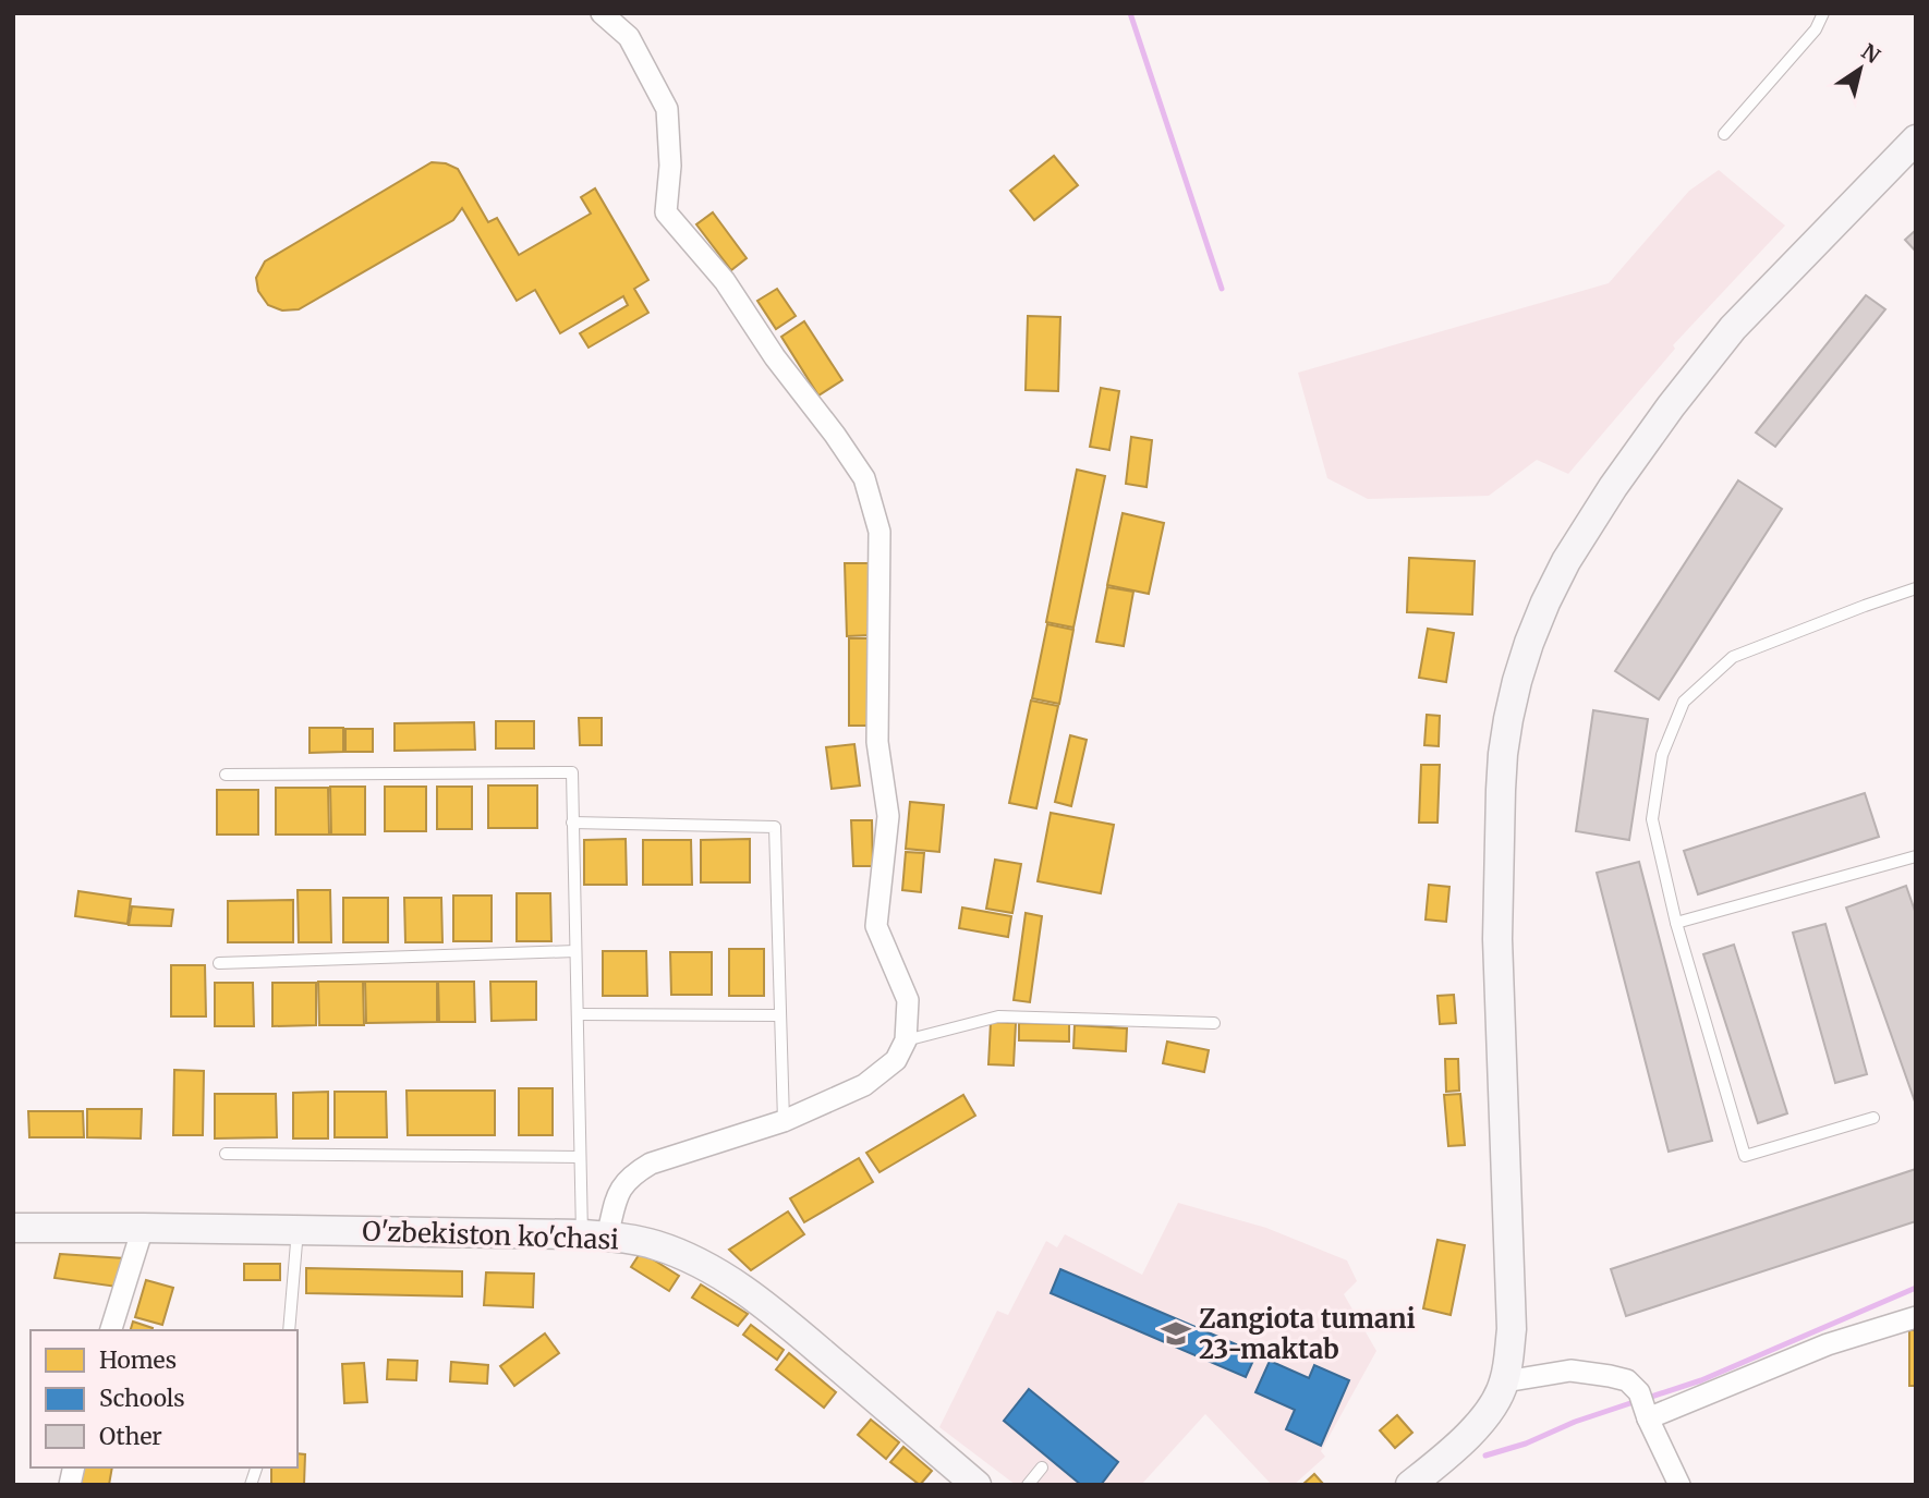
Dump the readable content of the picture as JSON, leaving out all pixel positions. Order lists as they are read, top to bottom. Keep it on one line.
{"streets":{"main road":["O'zbekiston ko'chasi"]},"places":{"school or university":["Zangiota tumani 23-maktab"]},"legend":["Homes","Schools","Other"],"north":"top right"}
